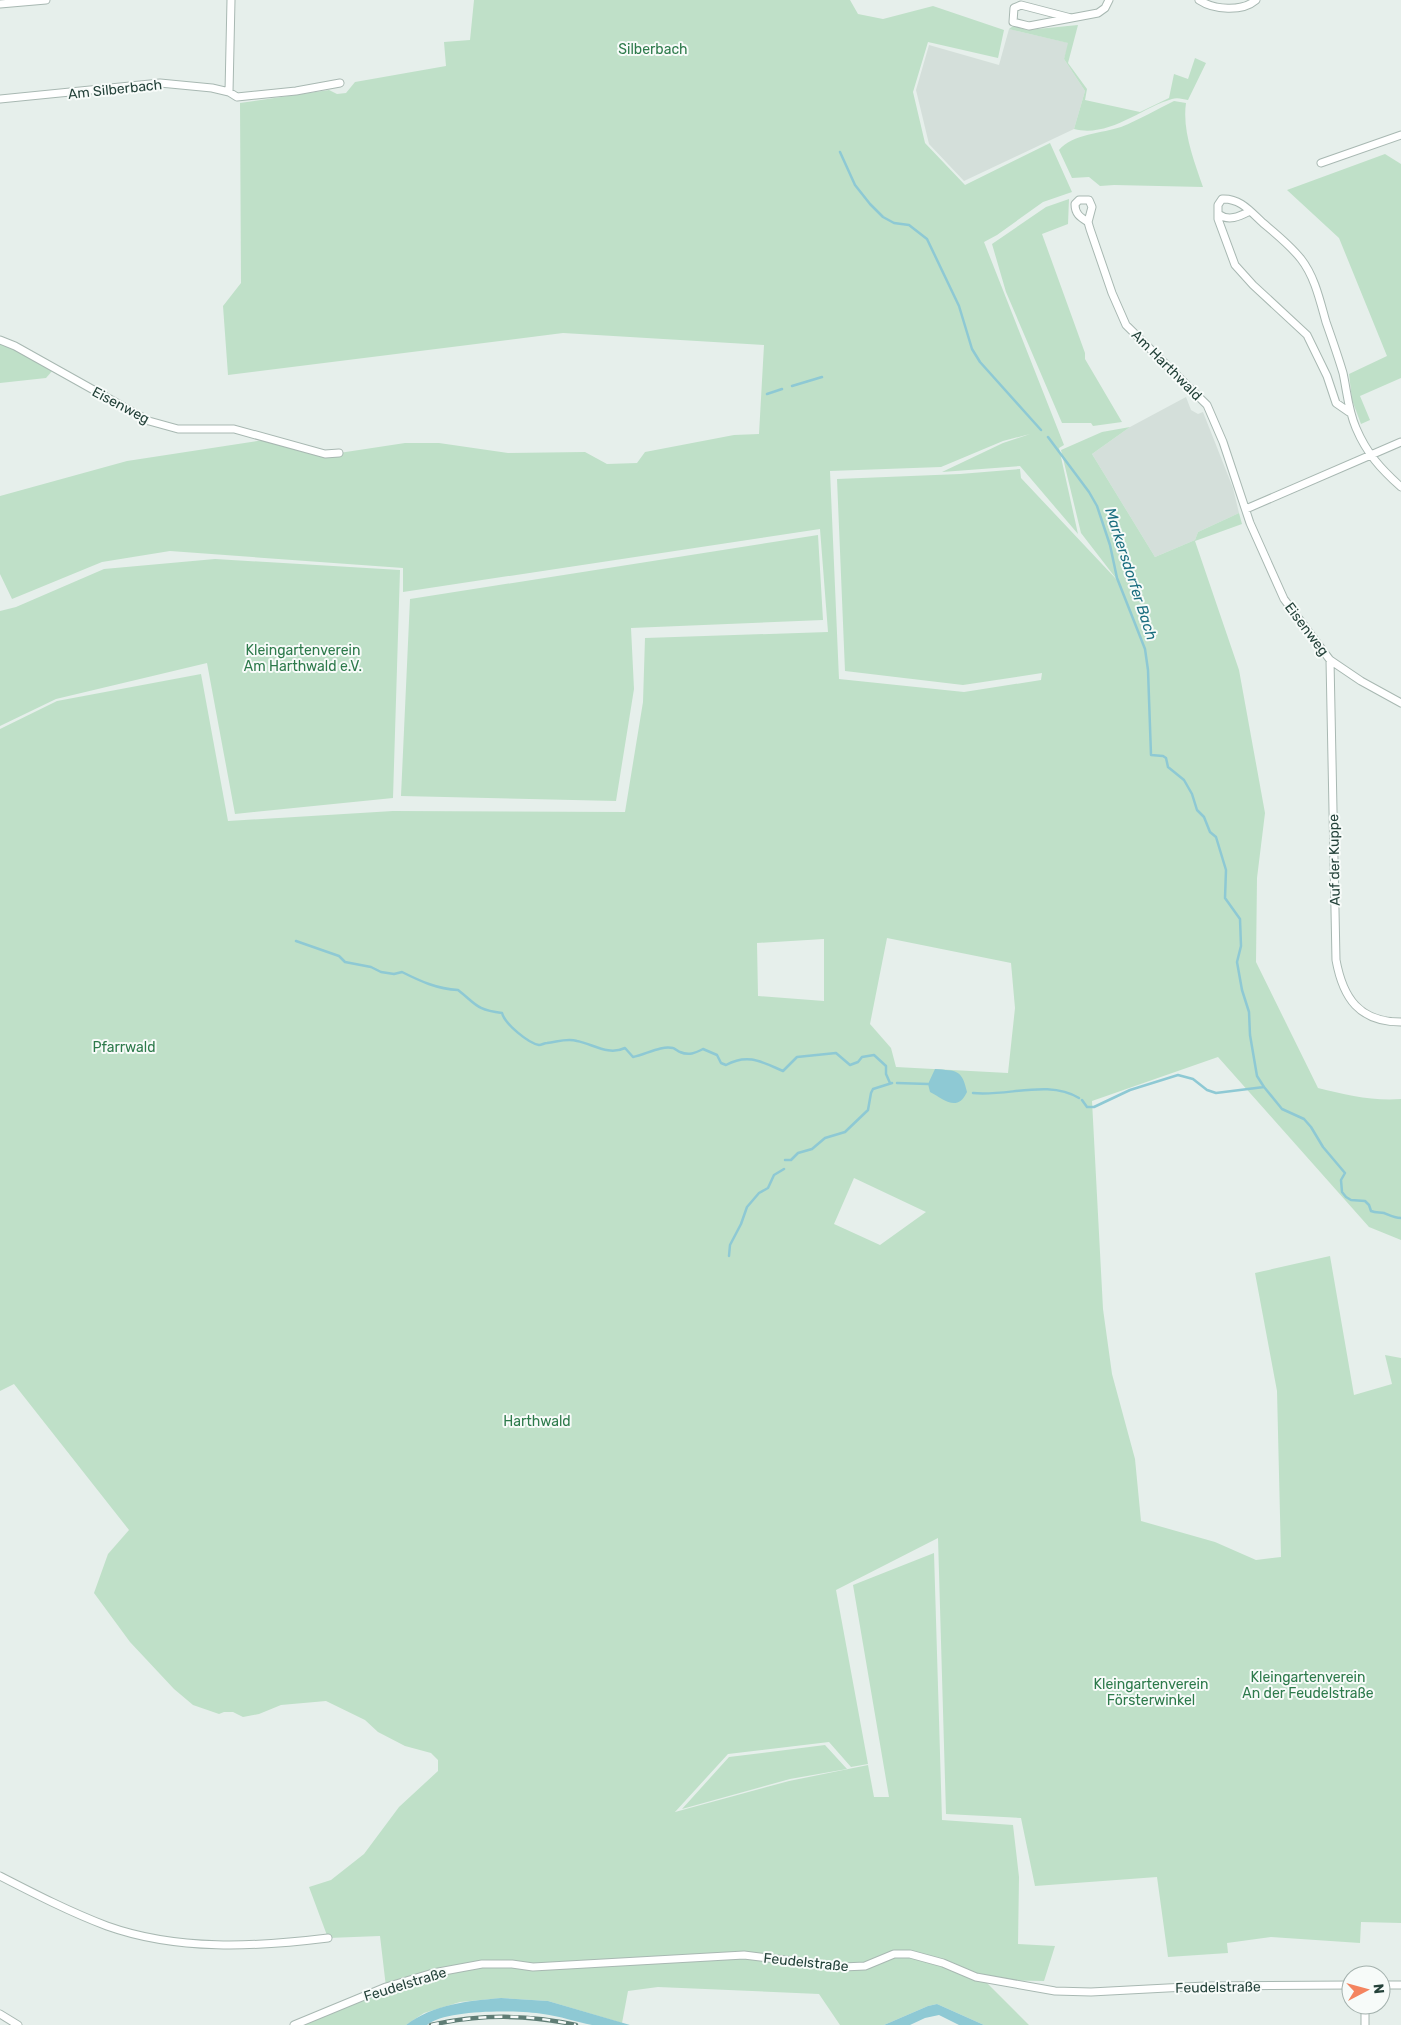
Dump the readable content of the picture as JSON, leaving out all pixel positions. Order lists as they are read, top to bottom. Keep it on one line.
{"streets":{"street":["Am Silberbach","Am Harthwald","Eisenweg","Auf der Kuppe","Feudelstraße"]},"crossings":[["Am Harthwald","Eisenweg"],["Eisenweg","Auf der Kuppe"]],"water":["Markersdorfer Bach"],"parks":["Silberbach","Kleingartenverein Am Harthwald e.V.","Pfarrwald","Harthwald","Kleingartenverein An der Feudelstraße","Kleingartenverein Försterwinkel"],"north":"right"}
